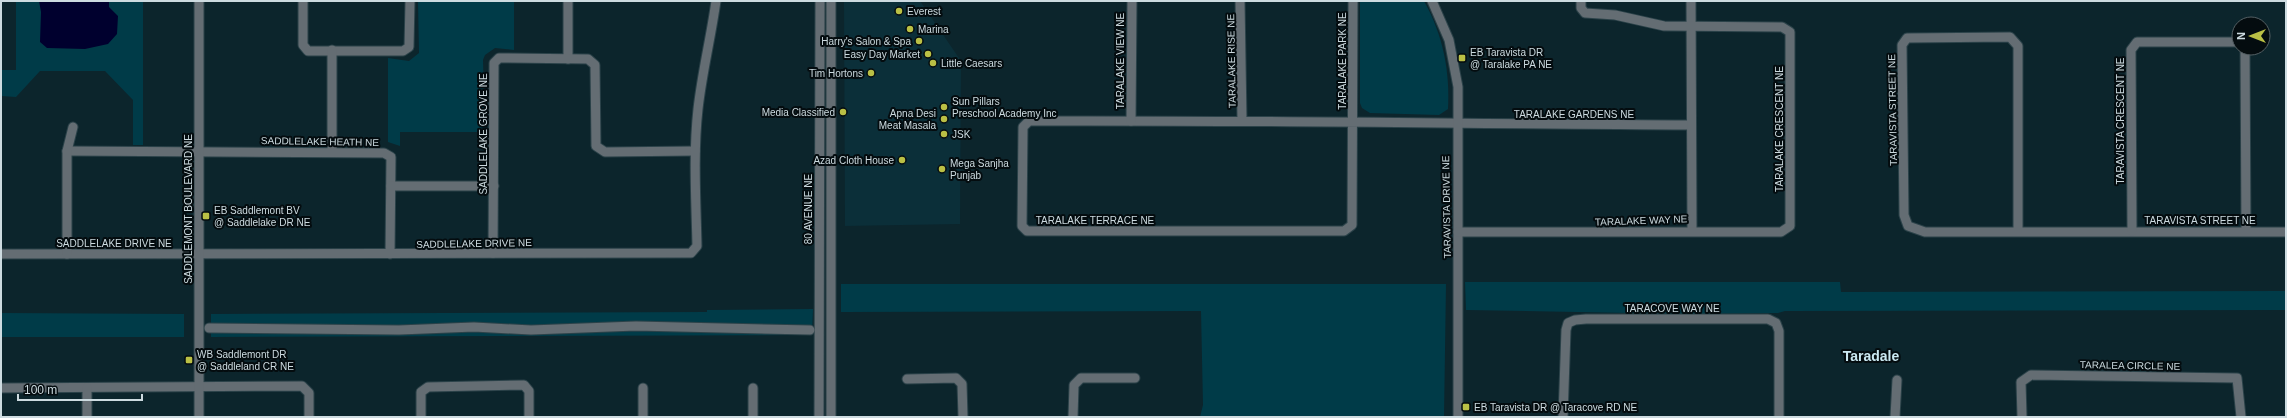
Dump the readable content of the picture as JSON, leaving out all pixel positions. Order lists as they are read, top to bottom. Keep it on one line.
{"streets":{"street":["TARALAKE VIEW NE","TARALAKE RISE NE","TARALAKE PARK NE","TARAVISTA STREET NE","TARALAKE GARDENS NE","TARAVISTA CRESCENT NE","TARALAKE CRESCENT NE","SADDLELAKE GROVE NE","SADDLELAKE HEATH NE","TARAVISTA DRIVE NE","SADDLEMONT BOULEVARD NE","80 AVENUE NE","TARALAKE TERRACE NE","TARALAKE WAY NE","SADDLELAKE DRIVE NE","TARACOVE WAY NE","TARALEA CIRCLE NE"]},"crossings":[["TARALAKE VIEW NE","TARALAKE TERRACE NE"],["TARALAKE RISE NE","TARALAKE TERRACE NE"],["TARALAKE PARK NE","TARALAKE TERRACE NE"],["TARAVISTA STREET NE","TARAVISTA CRESCENT NE"],["TARALAKE GARDENS NE","TARAVISTA DRIVE NE"],["TARALAKE GARDENS NE","TARALAKE TERRACE NE"],["TARALAKE GARDENS NE","TARALAKE WAY NE"],["TARALAKE CRESCENT NE","TARALAKE WAY NE"],["SADDLELAKE GROVE NE","SADDLELAKE DRIVE NE"],["SADDLELAKE HEATH NE","SADDLEMONT BOULEVARD NE"],["SADDLELAKE HEATH NE","SADDLELAKE DRIVE NE"],["TARAVISTA DRIVE NE","TARALAKE TERRACE NE"],["TARAVISTA DRIVE NE","TARALAKE WAY NE"],["SADDLEMONT BOULEVARD NE","SADDLELAKE DRIVE NE"]],"districts":["Taradale"],"places":{"other":["Everest","Marina","Harry's Salon & Spa","Easy Day Market","Little Caesars","Tim Hortons","Sun Pillars Preschool Academy Inc","Media Classified","Apna Desi Meat Masala","JSK","Azad Cloth House","Mega Sanjha Punjab"],"transit":["EB Taravista DR @ Taralake PA NE","EB Saddlemont BV @ Saddlelake DR NE","WB Saddlemont DR @ Saddleland CR NE","EB Taravista DR @ Taracove RD NE"]},"scale_bar":"100 m","north":"left"}
